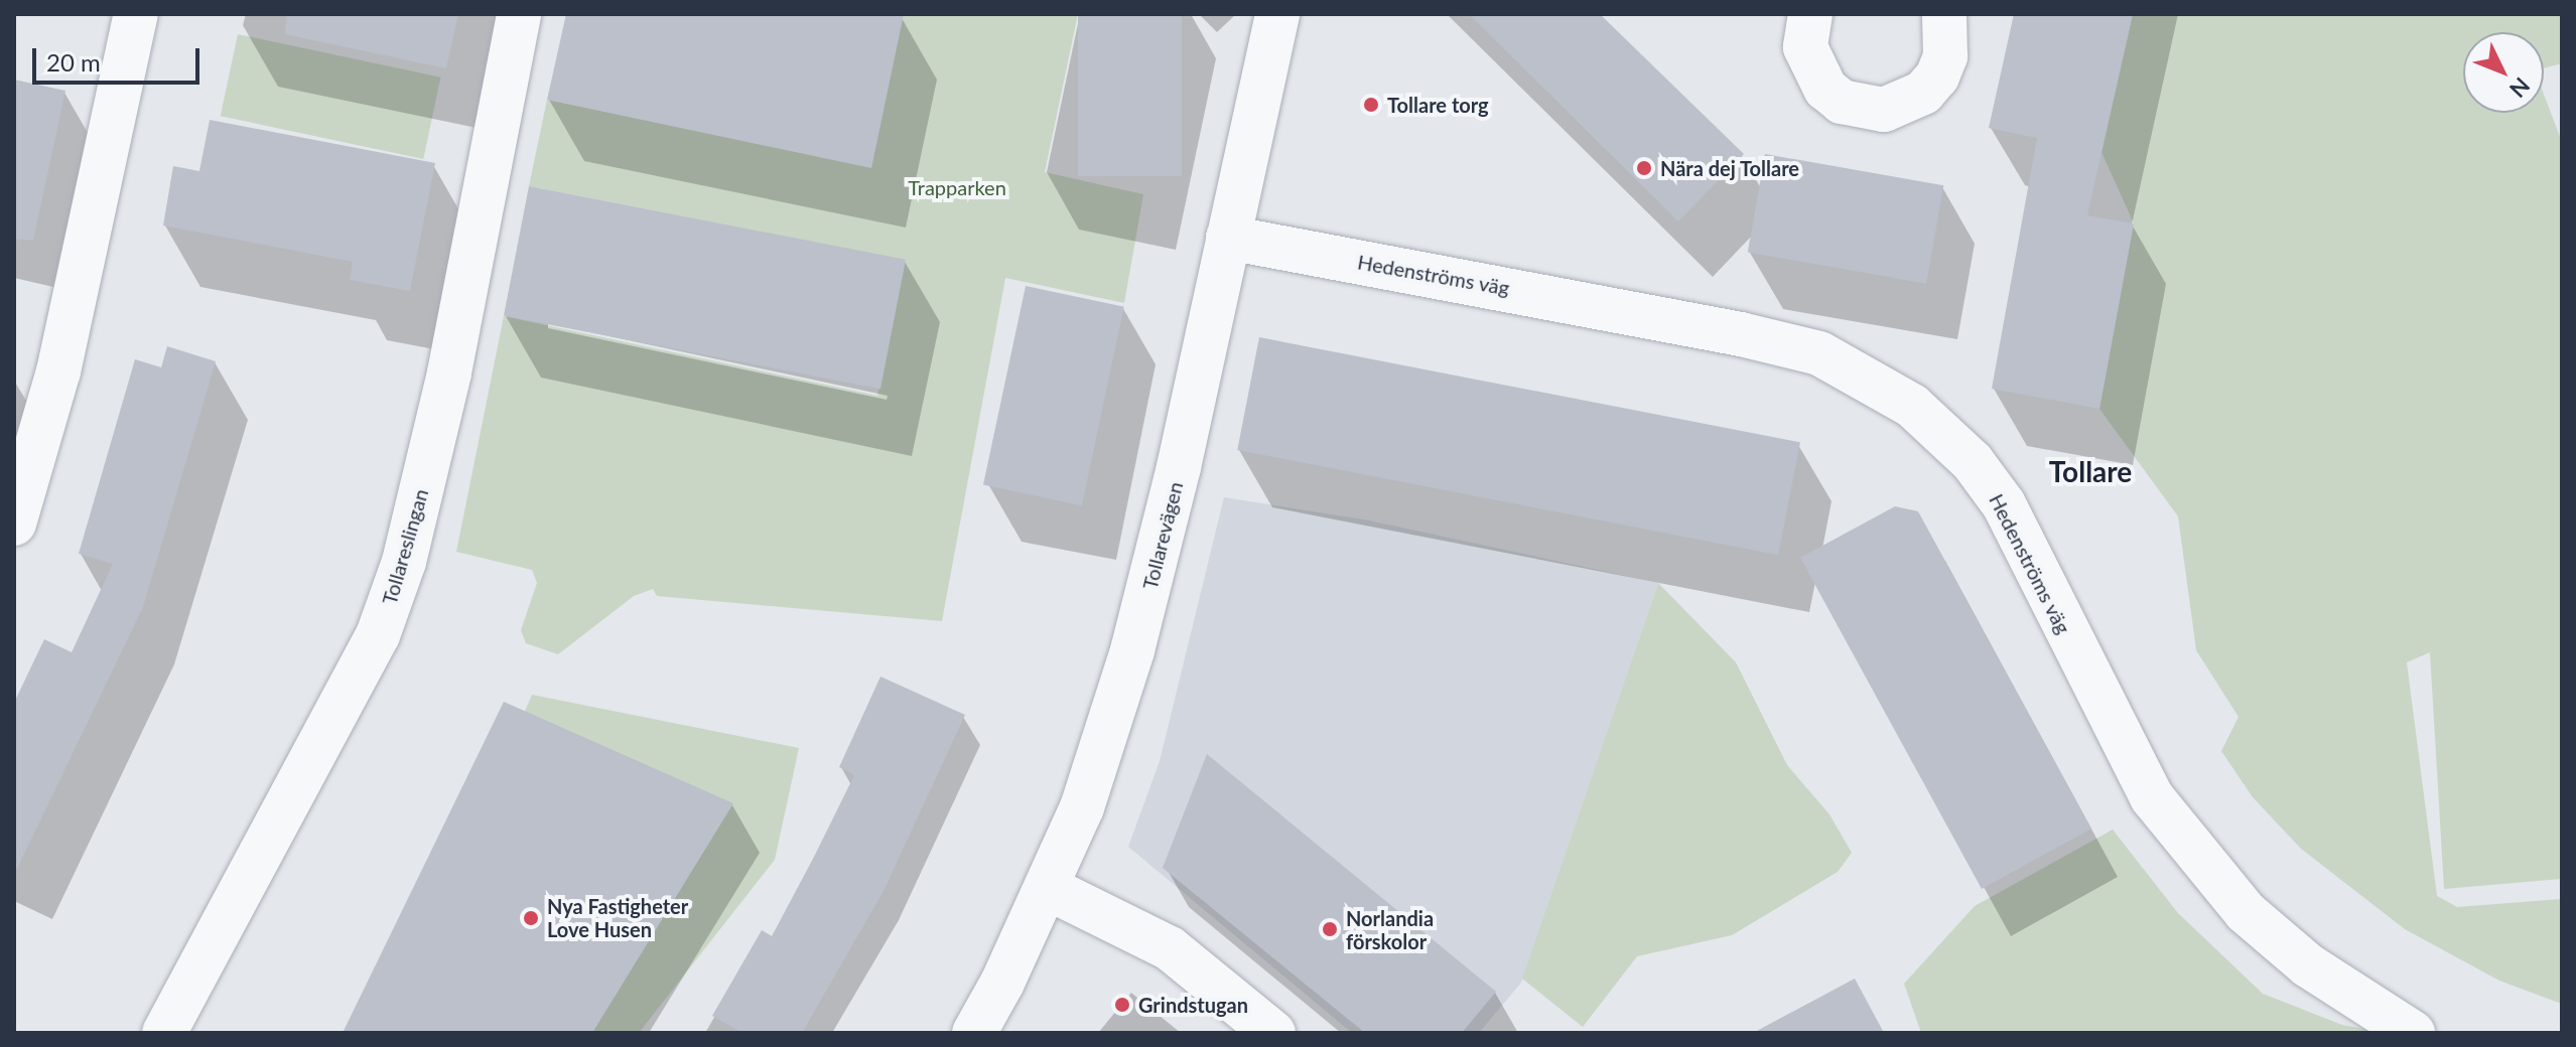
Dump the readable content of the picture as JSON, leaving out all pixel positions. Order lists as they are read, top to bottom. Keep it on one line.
{"streets":{"street":["Hedenströms väg","Tollarevägen","Tollareslingan"]},"crossings":[["Hedenströms väg","Tollarevägen"]],"districts":["Tollare"],"parks":["Trapparken"],"places":["Tollare torg","Nära dej Tollare","Nya Fastigheter Love Husen","Norlandia förskolor","Grindstugan"],"scale_bar":"20 m","north":"bottom right"}
